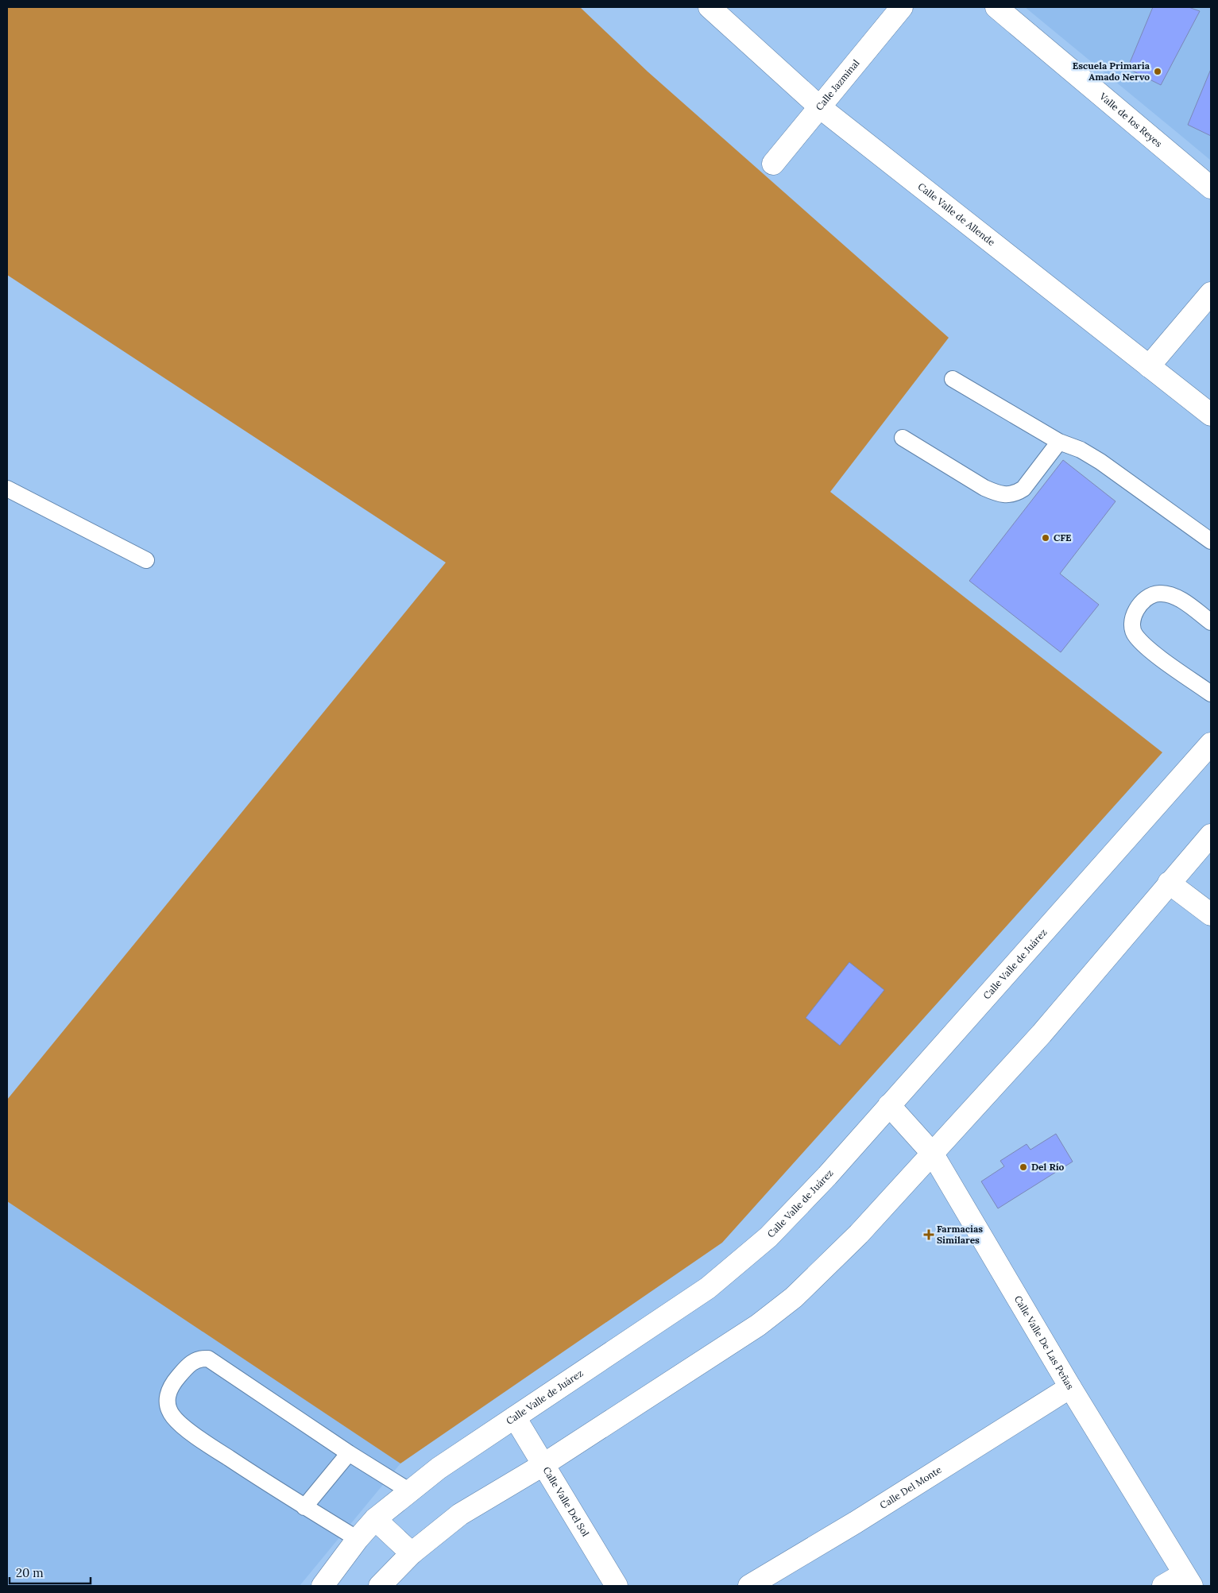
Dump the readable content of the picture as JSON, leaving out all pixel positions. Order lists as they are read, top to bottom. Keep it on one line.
{"streets":{"street":["Calle Jazminal","Valle de los Reyes","Calle Valle de Allende","Calle Valle de Juárez","Calle Valle De Las Peñas","Calle Del Monte","Calle Valle Del Sol"]},"crossings":[["Calle Jazminal","Calle Valle de Allende"],["Calle Valle de Juárez","Calle Valle De Las Peñas"],["Calle Valle de Juárez","Calle Valle Del Sol"],["Calle Valle De Las Peñas","Calle Del Monte"]],"places":{"other":["Escuela Primaria Amado Nervo","CFE","Del Río"],"health":["Farmacias Similares"]},"scale_bar":"20 m"}
